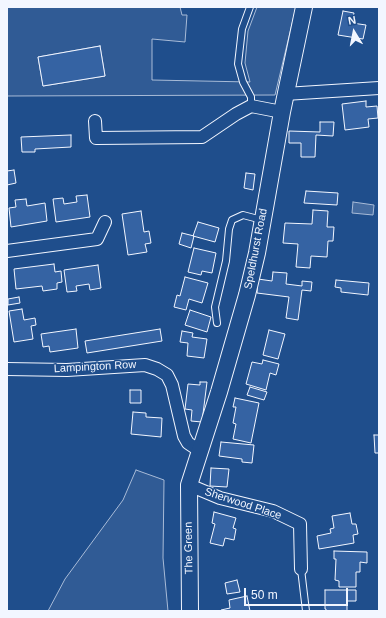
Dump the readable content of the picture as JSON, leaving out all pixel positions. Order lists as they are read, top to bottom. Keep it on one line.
{"streets":{"street":["Speldhurst Road","Lampington Row","Sherwood Place","The Green"]},"crossings":[["Speldhurst Road","Lampington Row"],["Speldhurst Road","Sherwood Place"],["Speldhurst Road","The Green"],["Sherwood Place","The Green"]],"scale_bar":"50 m","north":"top"}
